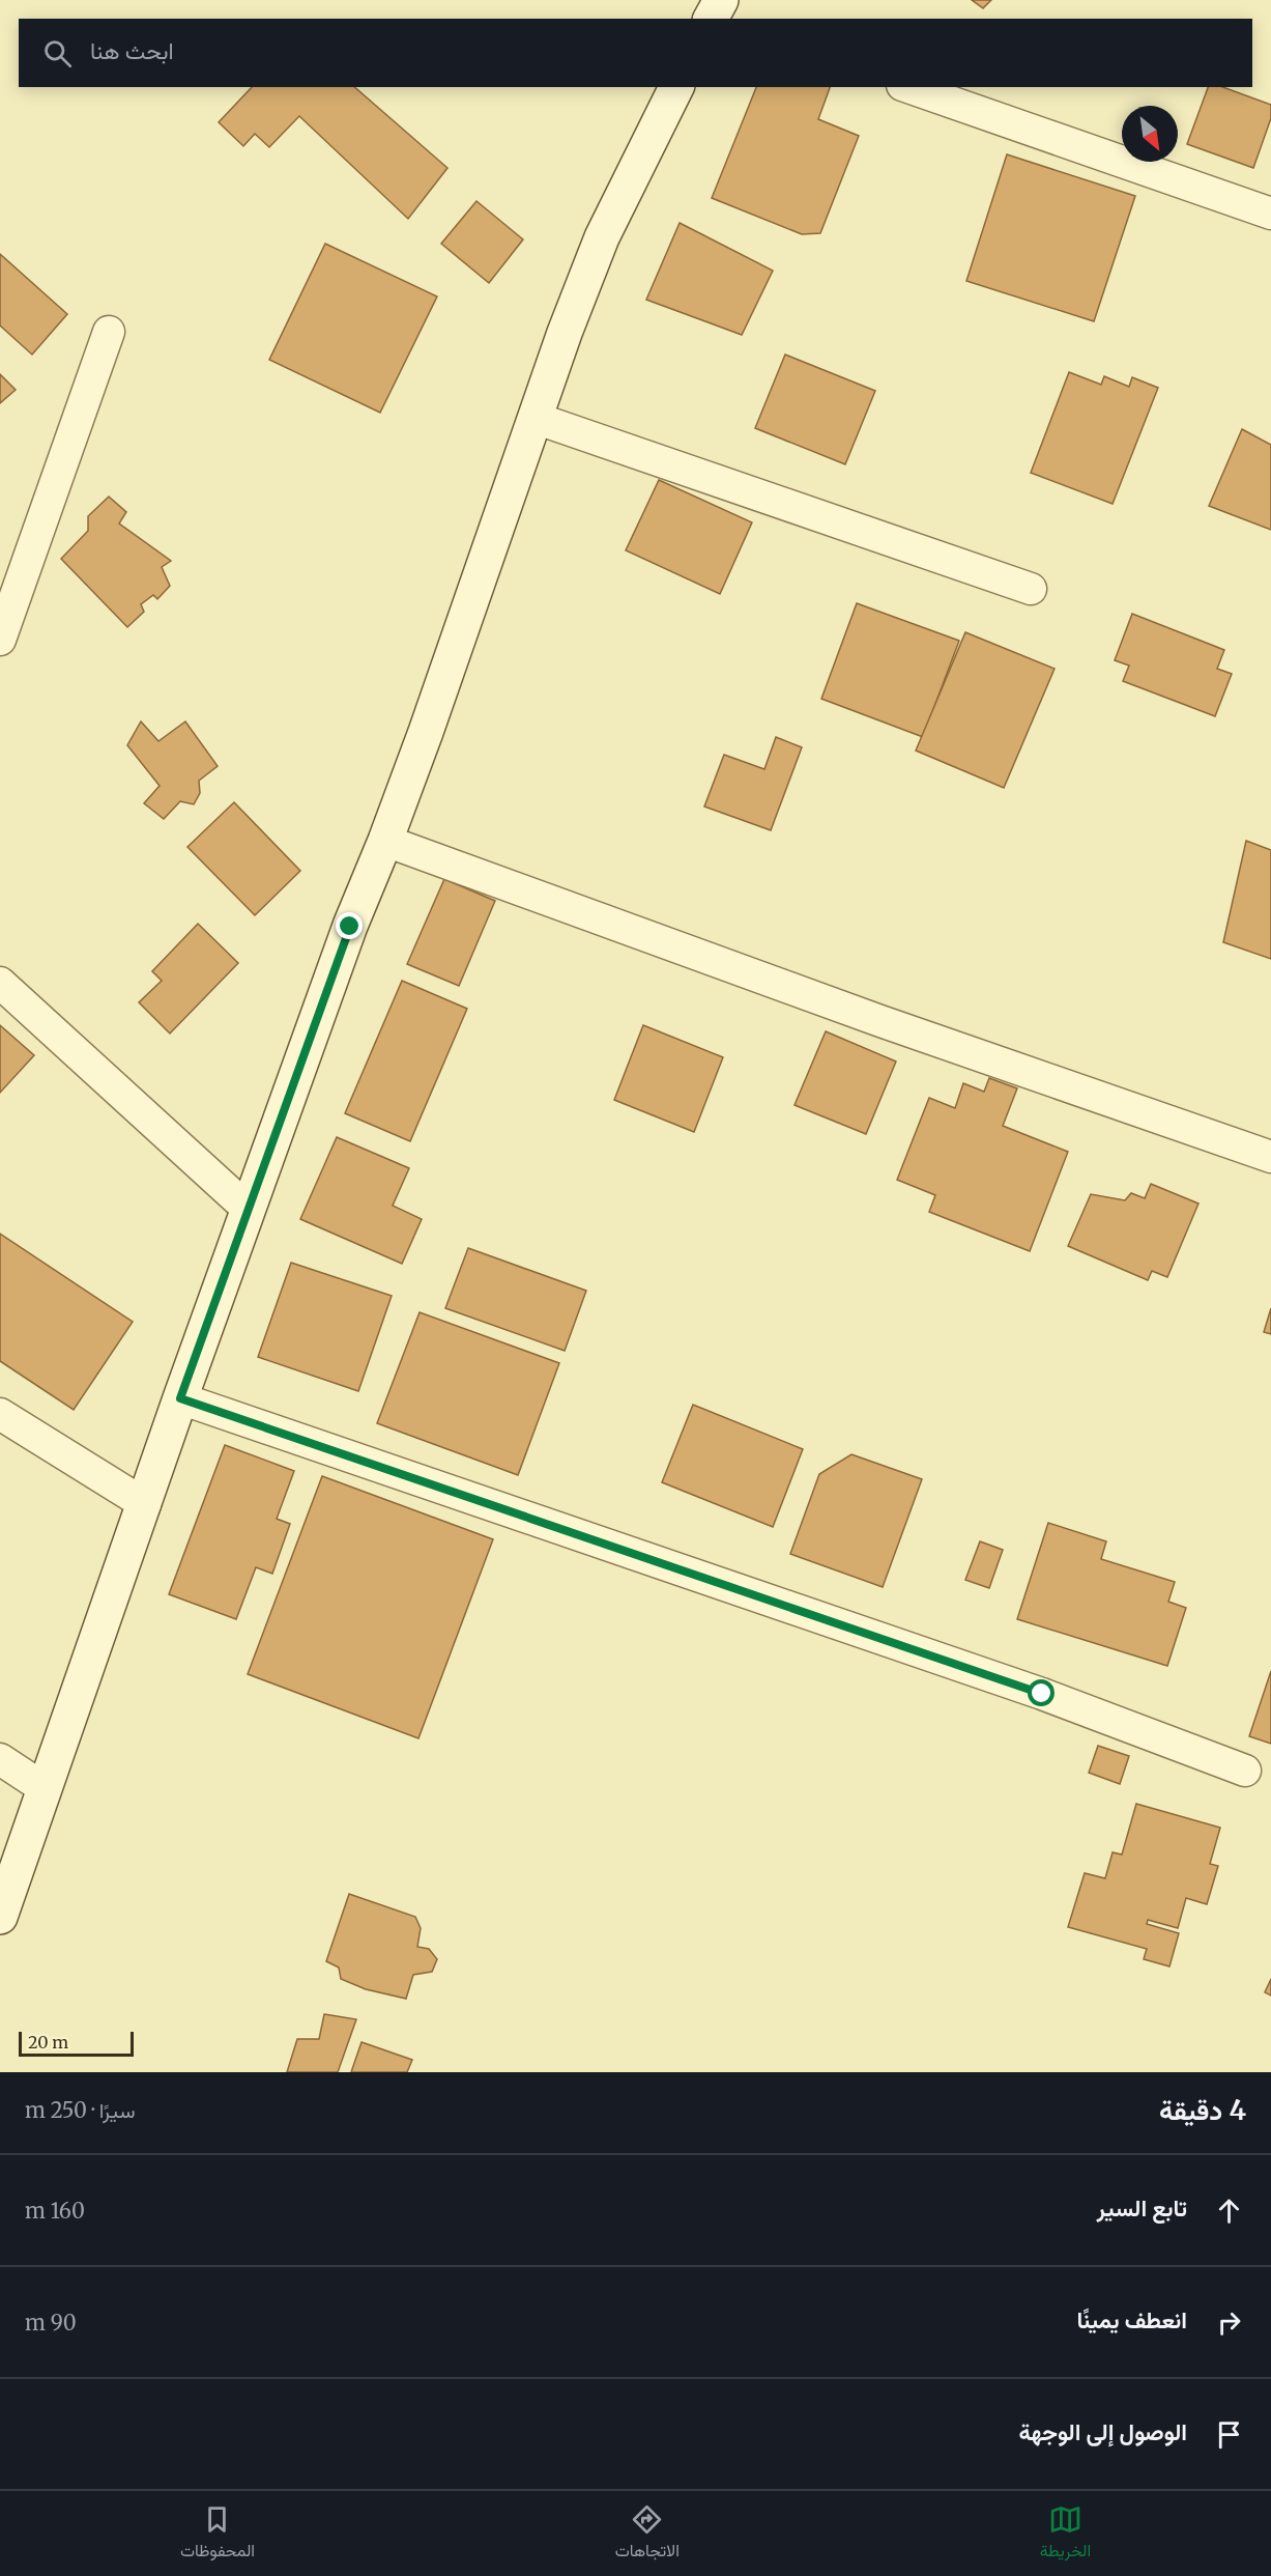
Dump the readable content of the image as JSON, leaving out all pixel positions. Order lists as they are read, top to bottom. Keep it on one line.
{"scale_bar":"20 m","north":"bottom right","page":{"search":"ابحث هنا","scale":"20 m","heading":["4 دقيقة","سيرًا · 250 m"],"list":[["تابع السير","160 m"],["انعطف يمينًا","90 m"],"الوصول إلى الوجهة"],"nav":["الخريطة","الاتجاهات","المحفوظات"]}}
